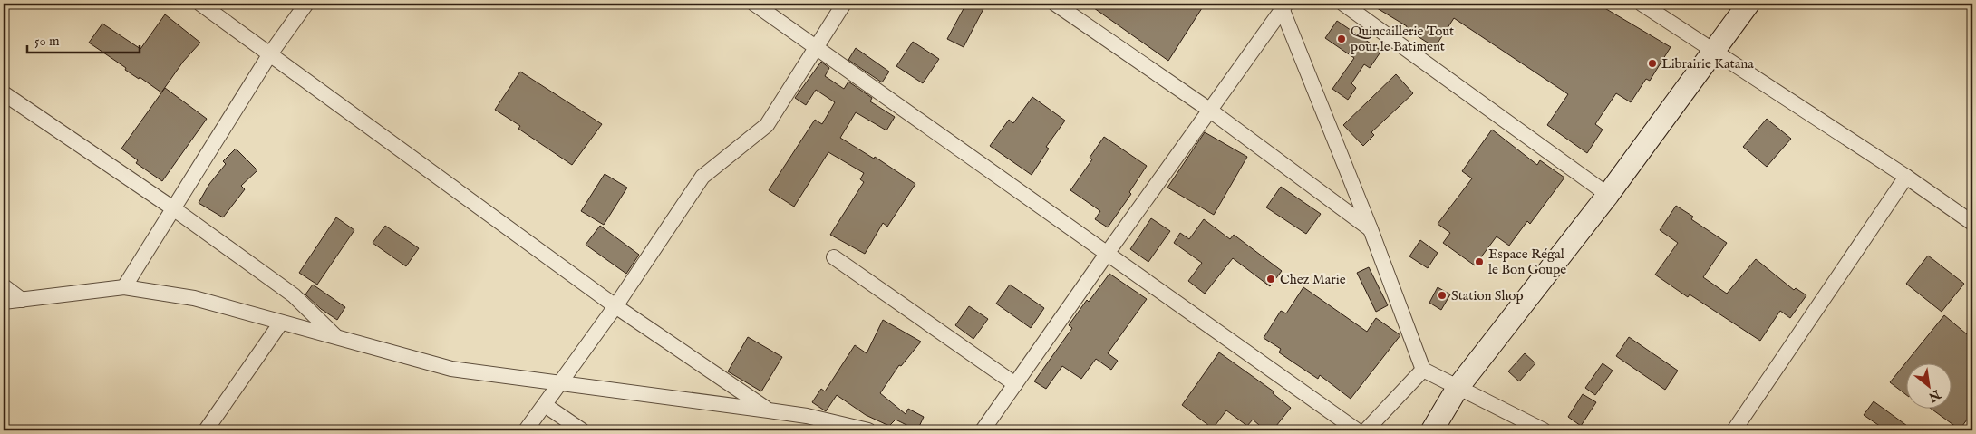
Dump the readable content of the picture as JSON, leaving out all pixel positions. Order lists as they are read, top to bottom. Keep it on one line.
{"places":["Quincaillerie Tout pour le Batiment","Librairie Katana","Espace Régal le Bon Goupe","Chez Marie","Station Shop"],"scale_bar":"50 m","north":"bottom right"}
